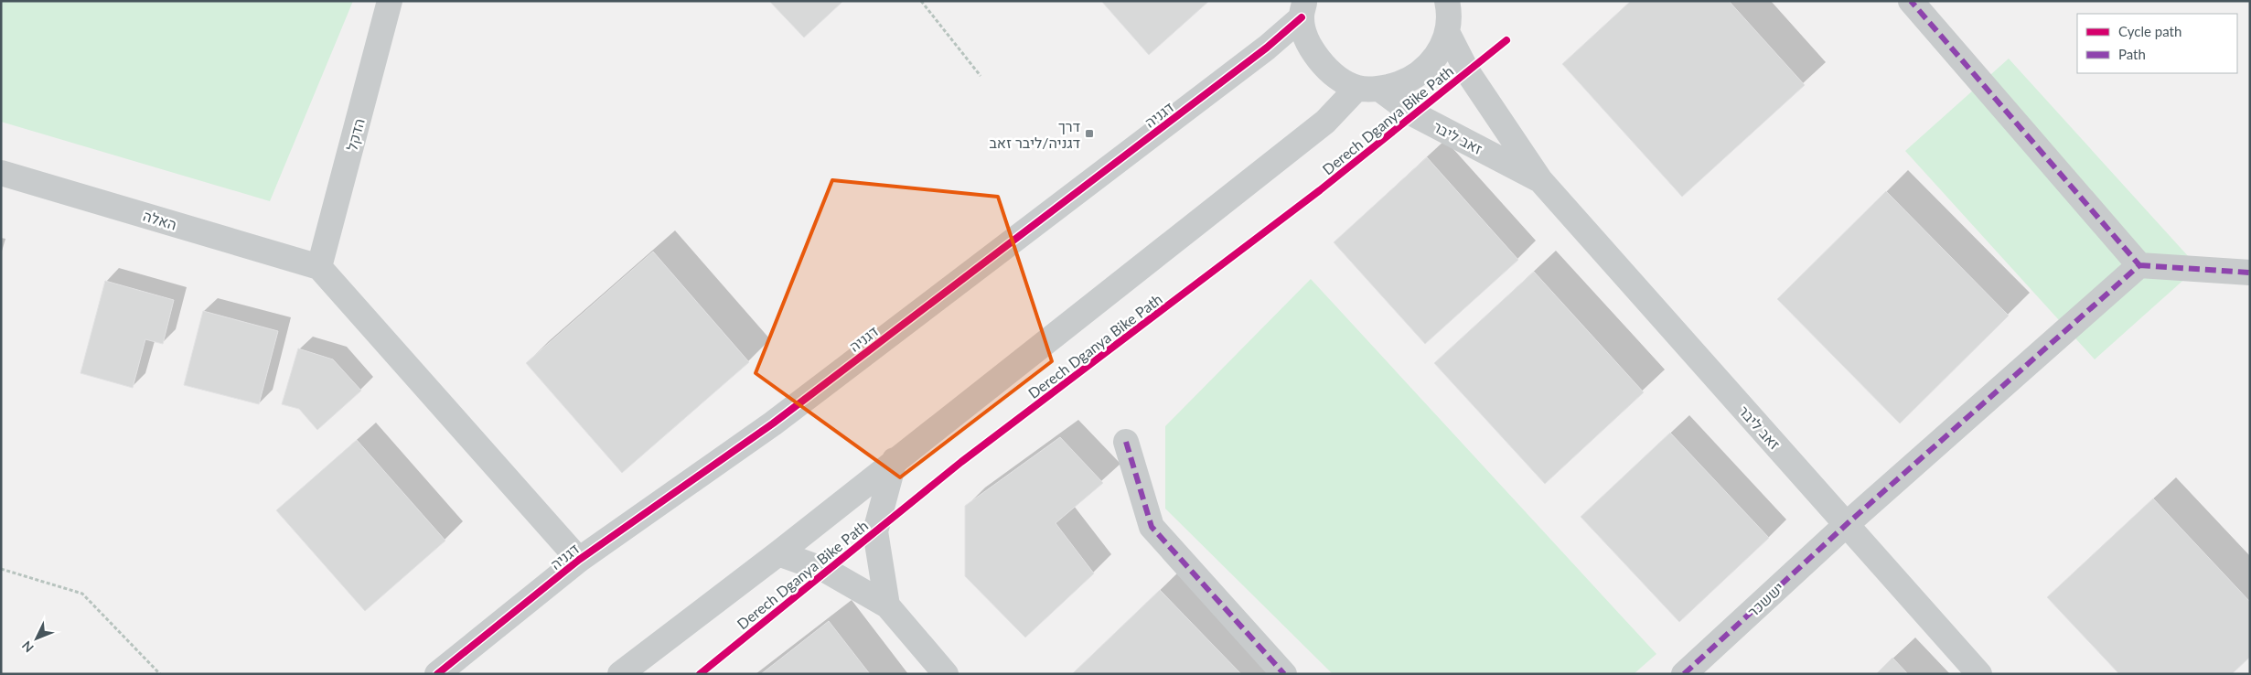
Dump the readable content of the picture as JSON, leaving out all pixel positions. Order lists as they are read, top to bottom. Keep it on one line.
{"streets":{"street":["דגניה","הדקל","זאב ליבר","האלה","יששכר"],"cycle path":["Derech Dganya Bike Path"]},"crossings":[["דגניה","זאב ליבר"],["הדקל","האלה"],["זאב ליבר","יששכר"]],"places":{"transit":["דרך דגניה/ליבר זאב"]},"legend":["Cycle path","Path"],"north":"bottom left"}
